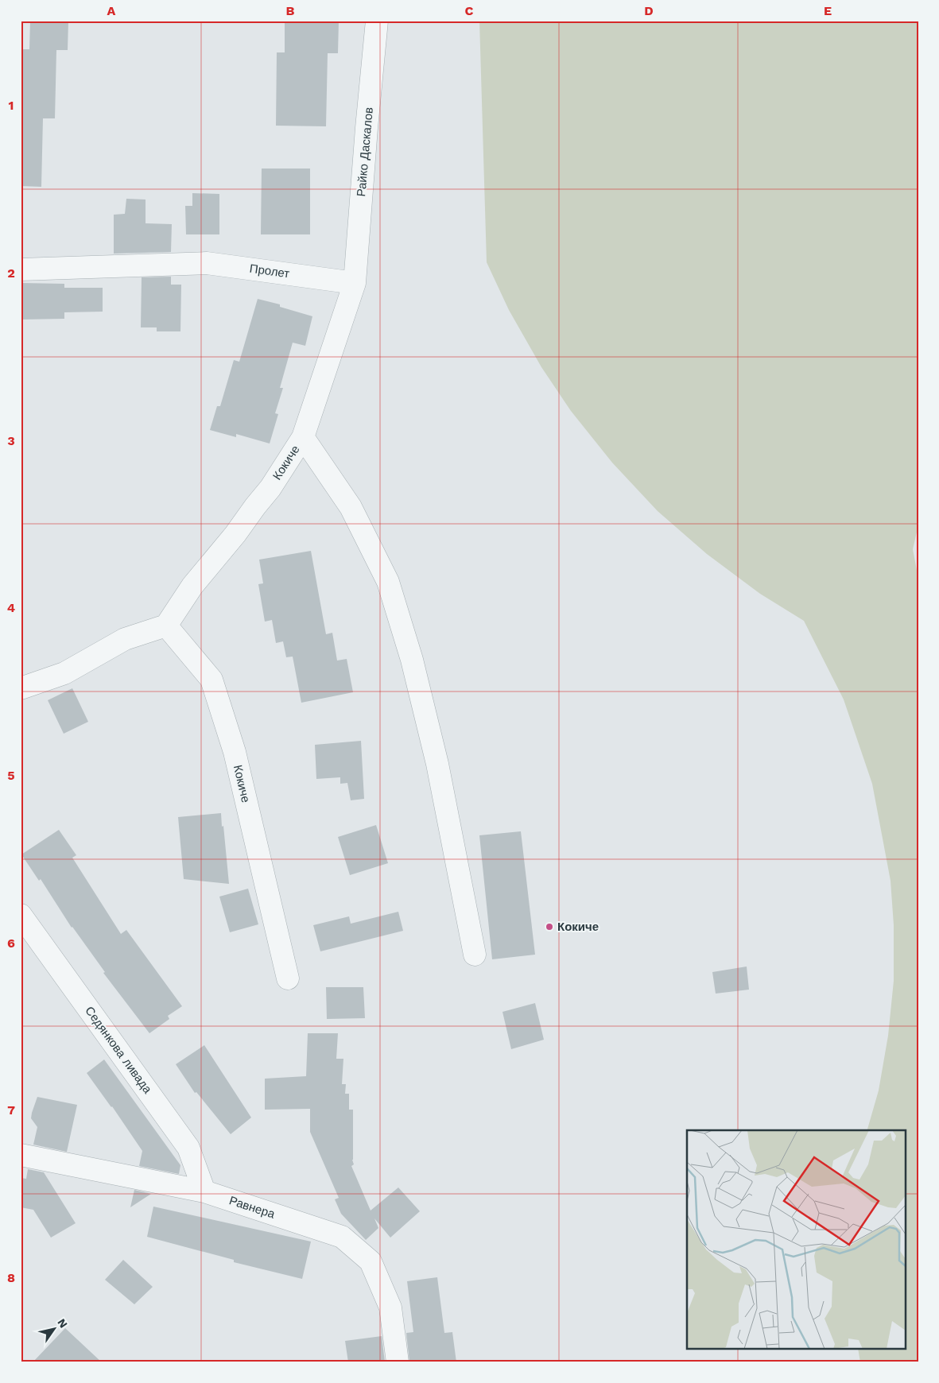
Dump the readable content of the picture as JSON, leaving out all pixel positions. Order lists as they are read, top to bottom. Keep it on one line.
{"streets":{"street":["Райко Даскалов","Пролет","Кокиче","Седянкова ливада","Равнера"]},"crossings":[["Райко Даскалов","Пролет"],["Седянкова ливада","Равнера"]],"places":["Кокиче"],"north":"top right","grid":{"columns":["A","B","C","D","E"],"rows":["1","2","3","4","5","6","7","8"]}}
